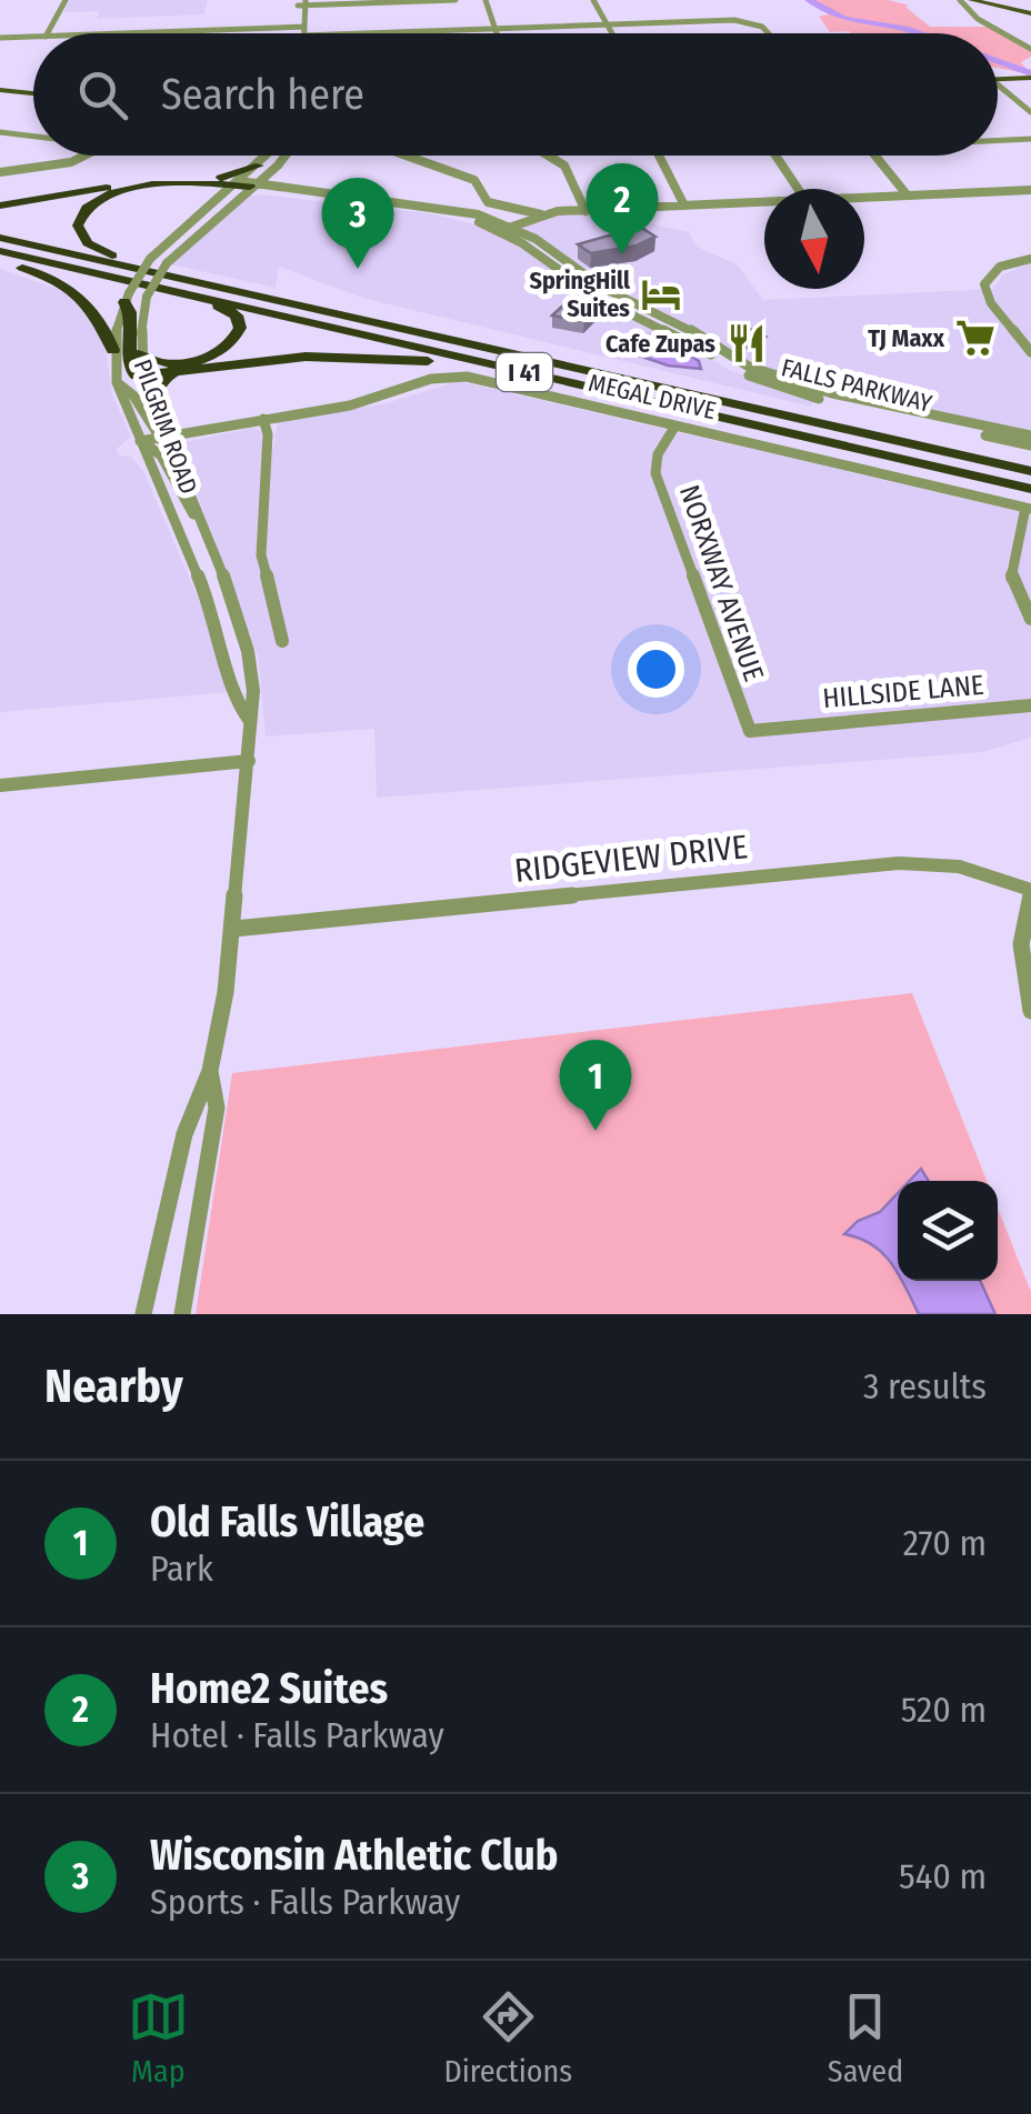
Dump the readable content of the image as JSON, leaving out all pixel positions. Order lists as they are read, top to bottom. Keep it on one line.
{"streets":{"highway":["I 41"],"street":["FALLS PARKWAY","MEGAL DRIVE","PILGRIM ROAD","NORXWAY AVENUE","HILLSIDE LANE","RIDGEVIEW DRIVE"]},"crossings":[["FALLS PARKWAY","PILGRIM ROAD"],["MEGAL DRIVE","PILGRIM ROAD"],["MEGAL DRIVE","NORXWAY AVENUE"],["PILGRIM ROAD","RIDGEVIEW DRIVE"],["NORXWAY AVENUE","HILLSIDE LANE"]],"places":{"hotel":["SpringHill Suites"],"supermarket":["TJ Maxx"],"restaurant":["Cafe Zupas"]},"north":"bottom","page":{"search":"Search here","pins":["2","3","1"],"heading":["Nearby","3 results"],"list":[{"mark":"1","name":"Old Falls Village","note":"Park","value":"270 m"},{"mark":"2","name":"Home2 Suites","note":"Hotel · Falls Parkway","value":"520 m"},{"mark":"3","name":"Wisconsin Athletic Club","note":"Sports · Falls Parkway","value":"540 m"}],"nav":["Map","Directions","Saved"]}}
